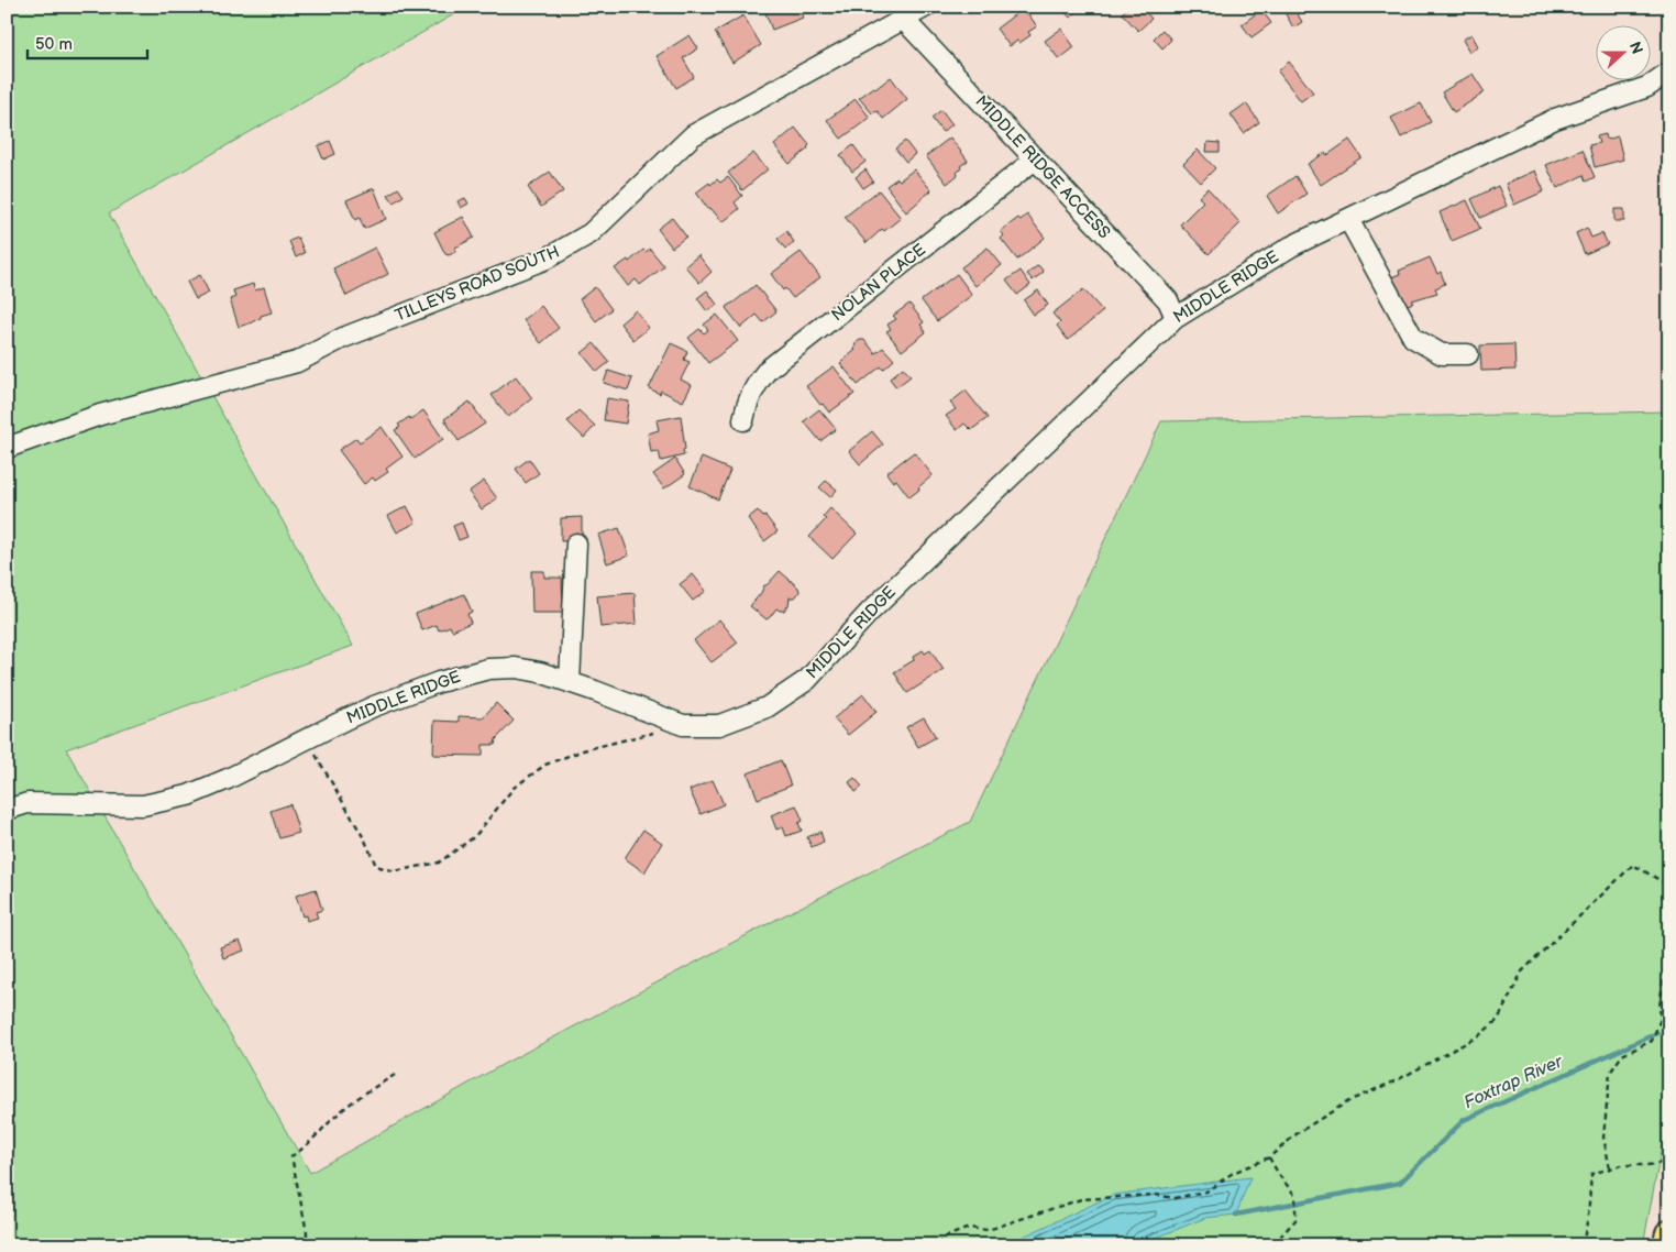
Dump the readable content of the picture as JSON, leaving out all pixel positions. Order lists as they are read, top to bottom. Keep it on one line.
{"streets":{"street":["MIDDLE RIDGE ACCESS","NOLAN PLACE","TILLEYS ROAD SOUTH","MIDDLE RIDGE"]},"crossings":[["MIDDLE RIDGE ACCESS","NOLAN PLACE"],["MIDDLE RIDGE ACCESS","TILLEYS ROAD SOUTH"],["MIDDLE RIDGE ACCESS","MIDDLE RIDGE"]],"water":["Foxtrap River"],"scale_bar":"50 m","north":"right"}
